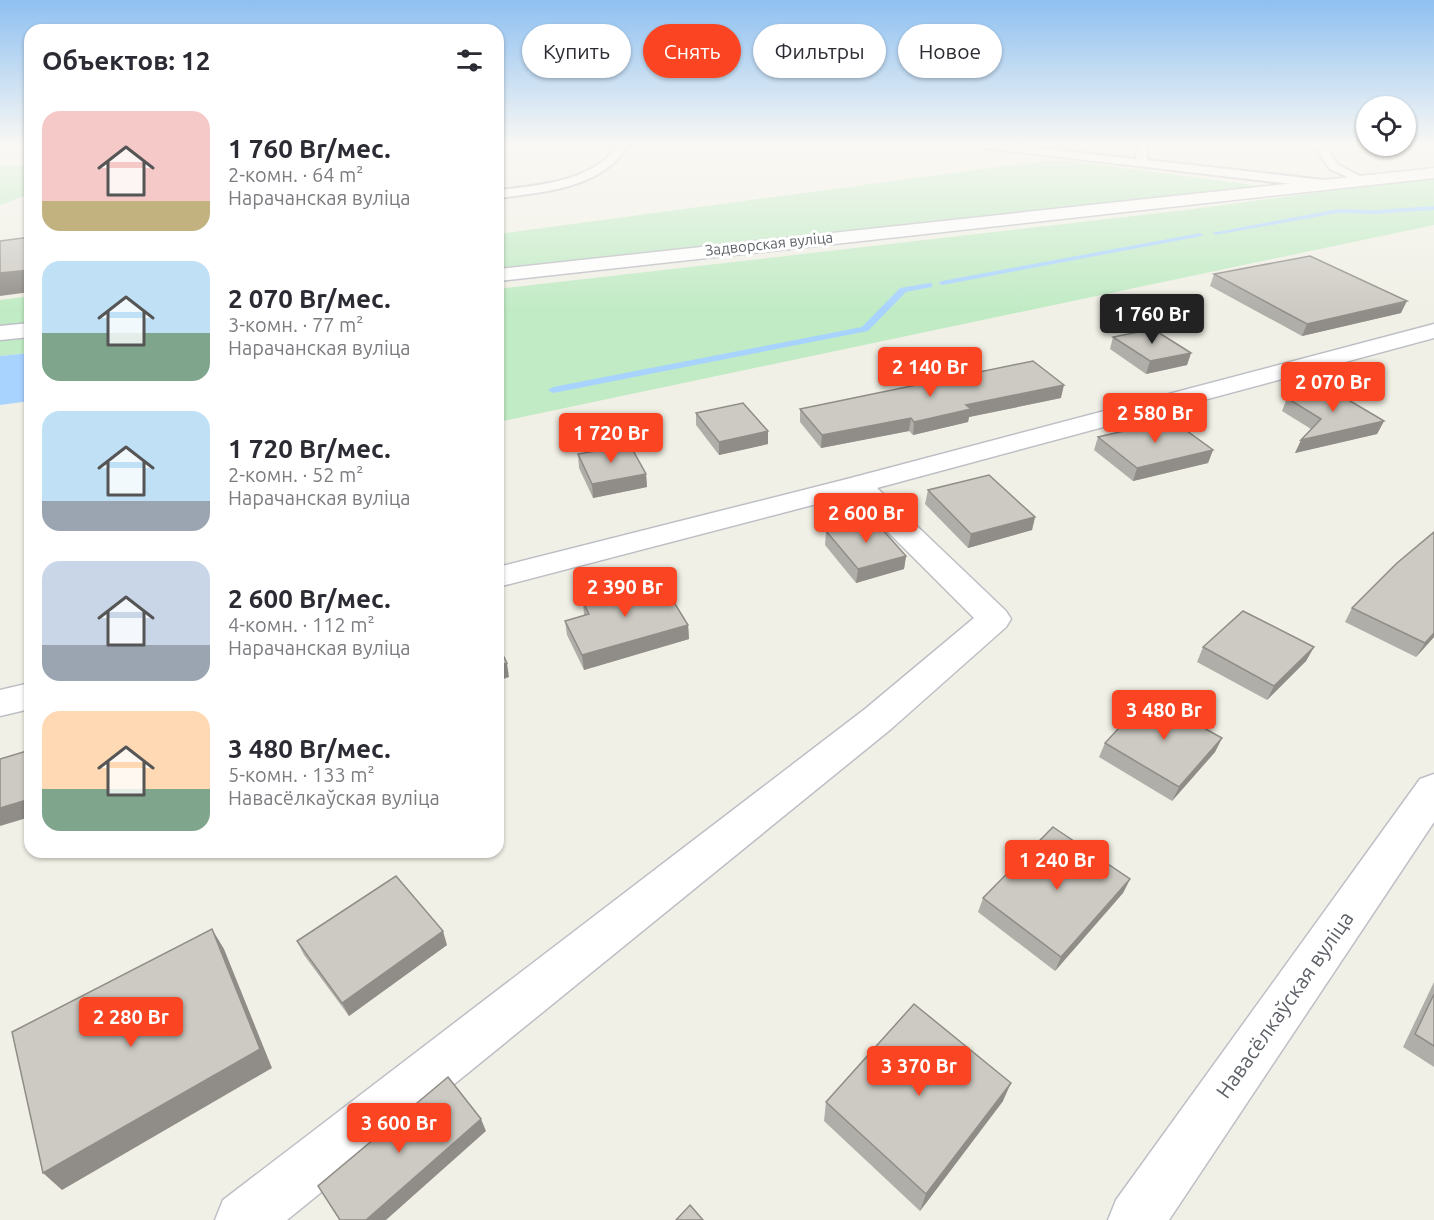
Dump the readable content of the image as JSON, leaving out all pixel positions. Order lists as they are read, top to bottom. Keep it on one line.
{"streets":{"street":["Задворская вуліца","Навасёлкаўская вуліца"]},"page":{"chip":["Купить","Снять","Фильтры","Новое"],"heading":"Объектов: 12","list":[{"name":"1 760 Br/мес.","note":"2-комн. · 64 m² · Нарачанская вуліца"},{"name":"2 070 Br/мес.","note":"3-комн. · 77 m² · Нарачанская вуліца"},{"name":"1 720 Br/мес.","note":"2-комн. · 52 m² · Нарачанская вуліца"},{"name":"2 600 Br/мес.","note":"4-комн. · 112 m² · Нарачанская вуліца"},{"name":"3 480 Br/мес.","note":"5-комн. · 133 m² · Навасёлкаўская вуліца"}],"price":["1 760 Br","2 140 Br","2 070 Br","2 580 Br","1 720 Br","2 600 Br","2 390 Br","3 480 Br","1 240 Br","2 280 Br","3 370 Br","3 600 Br"]}}
